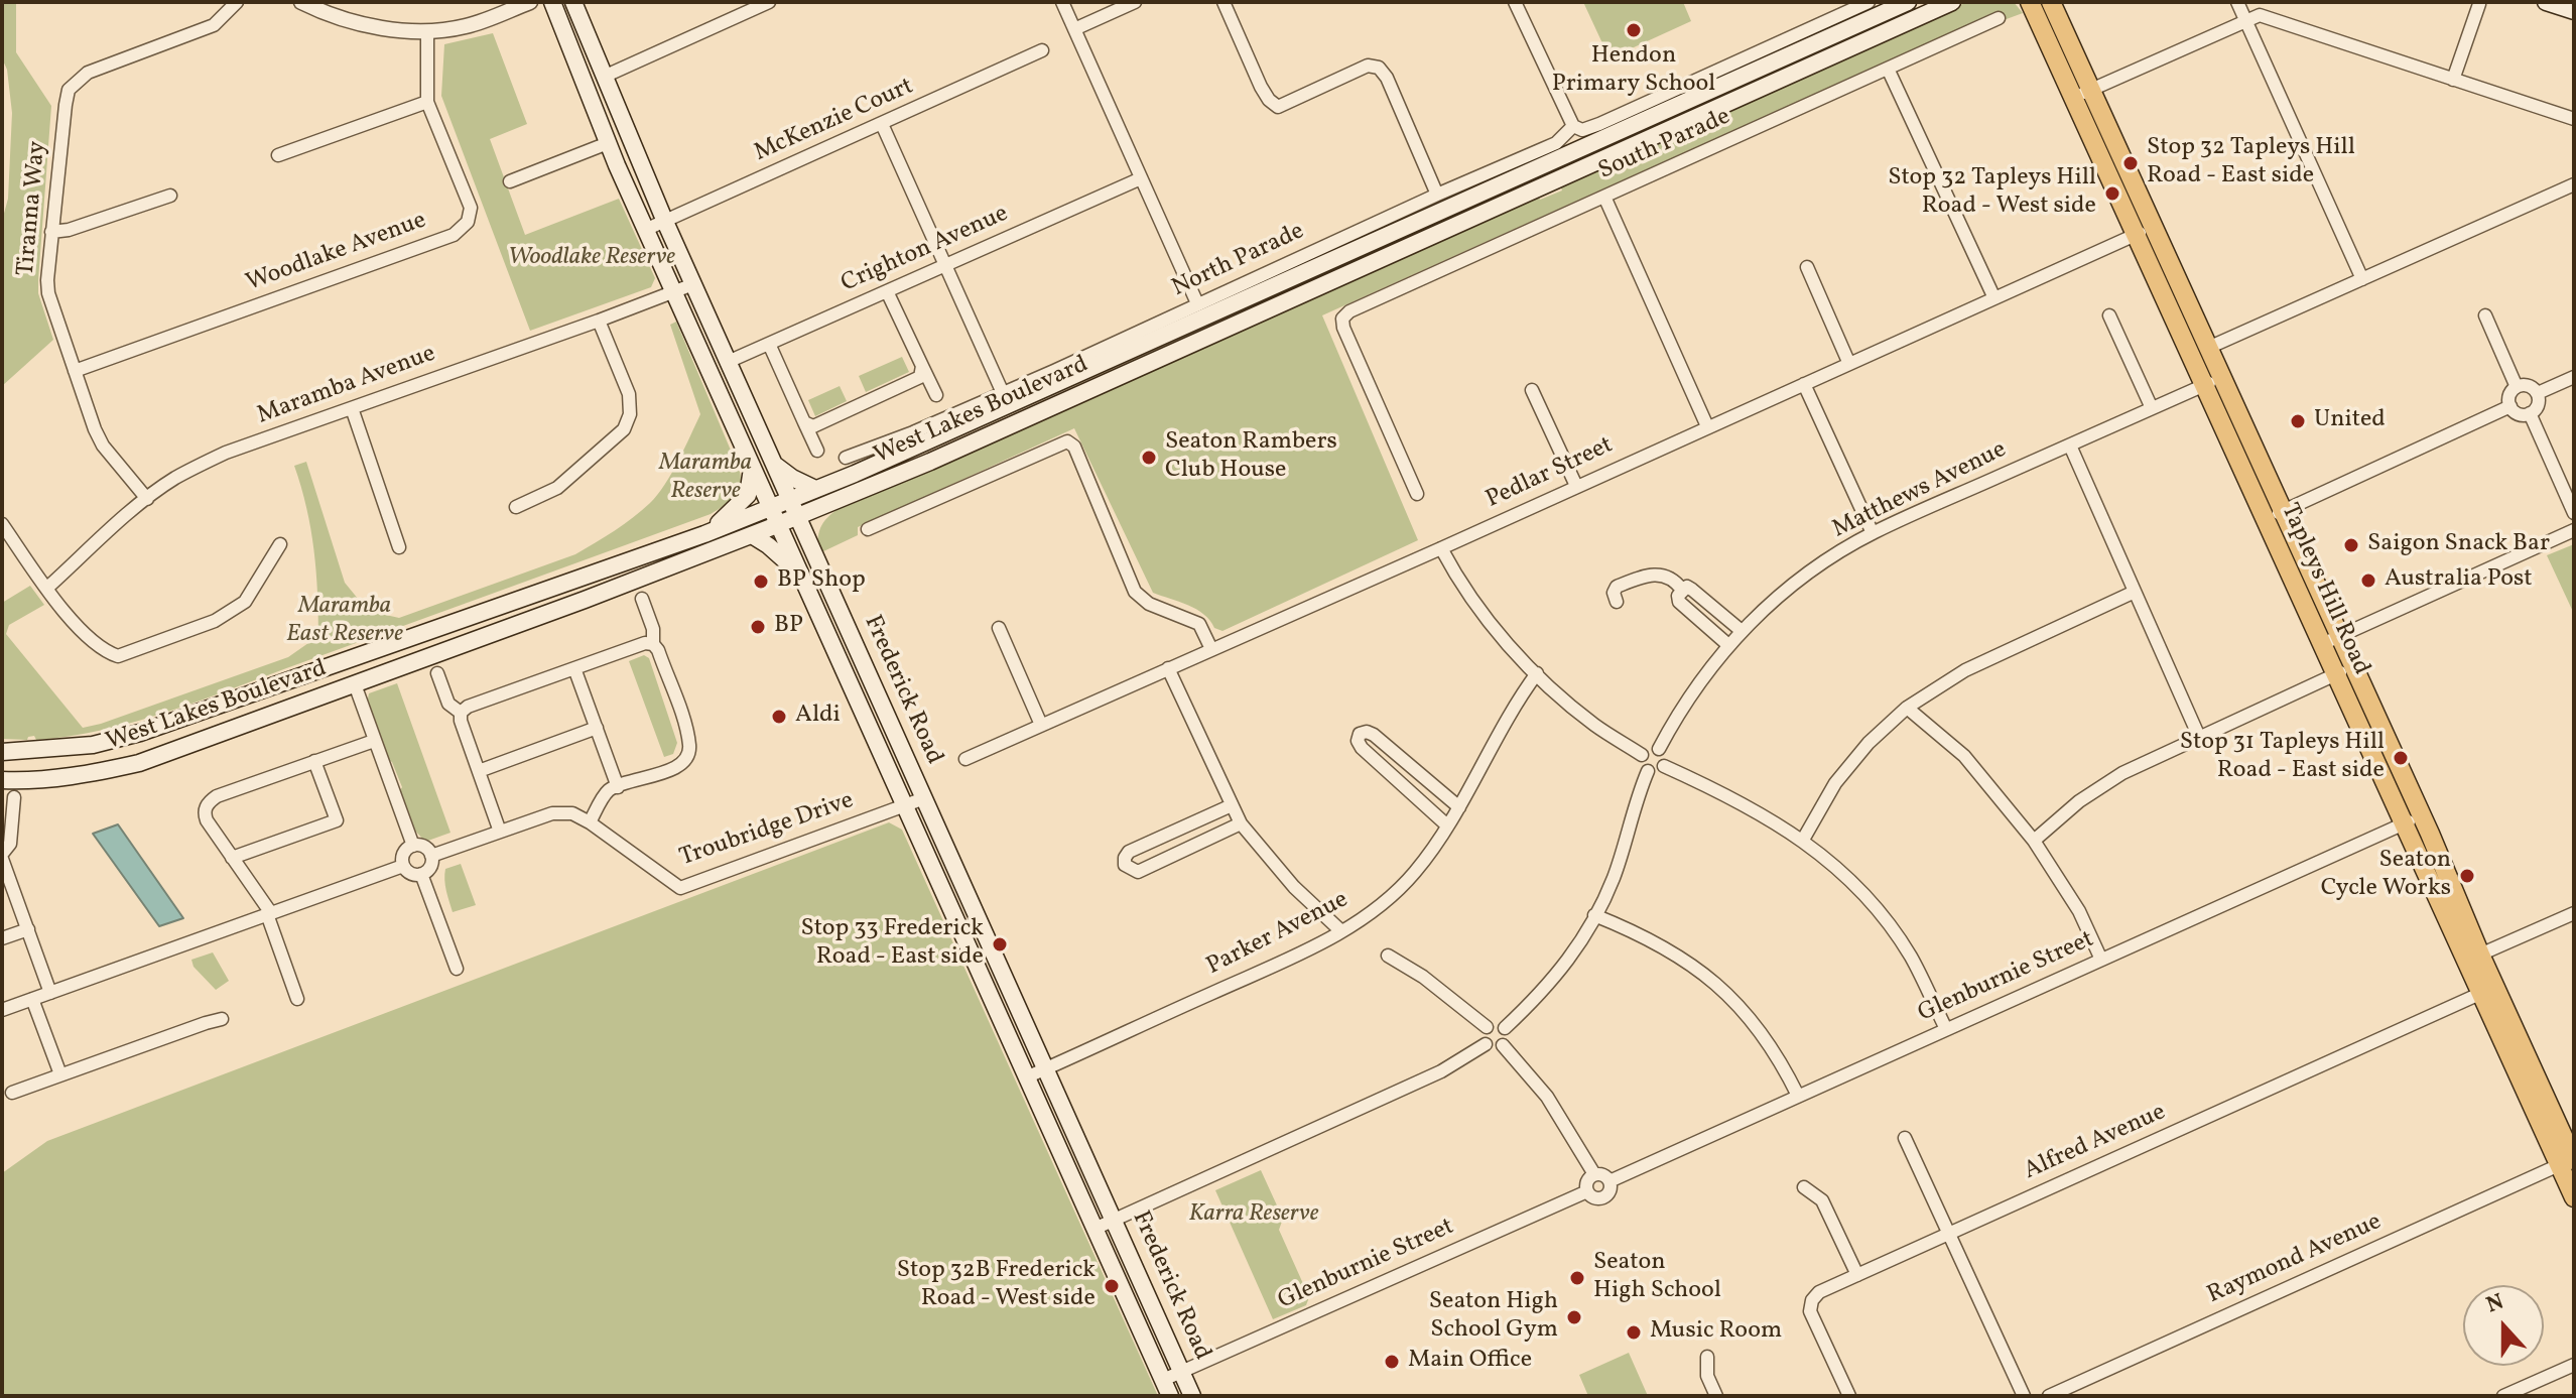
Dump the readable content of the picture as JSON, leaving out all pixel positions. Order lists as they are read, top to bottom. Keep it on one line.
{"streets":{"main road":["West Lakes Boulevard","Tapleys Hill Road","Frederick Road"],"street":["McKenzie Court","South Parade","Tiranna Way","Crighton Avenue","Woodlake Avenue","North Parade","Maramba Avenue","Pedlar Street","Matthews Avenue","Troubridge Drive","Parker Avenue","Glenburnie Street","Alfred Avenue","Raymond Avenue"]},"crossings":[["McKenzie Court","Frederick Road"],["Tiranna Way","Woodlake Avenue"],["Tiranna Way","Maramba Avenue"],["Crighton Avenue","Frederick Road"],["Maramba Avenue","Frederick Road"],["West Lakes Boulevard","Frederick Road"],["Pedlar Street","Tapleys Hill Road"],["Matthews Avenue","Tapleys Hill Road"],["Tapleys Hill Road","Glenburnie Street"],["Tapleys Hill Road","Alfred Avenue"],["Tapleys Hill Road","Raymond Avenue"],["Frederick Road","Troubridge Drive"],["Frederick Road","Parker Avenue"],["Frederick Road","Glenburnie Street"]],"parks":["Woodlake Reserve","Maramba Reserve","Maramba East Reserve","Karra Reserve"],"places":["Hendon Primary School","Stop 32 Tapleys Hill Road - East side","Stop 32 Tapleys Hill Road - West side","United","Seaton Rambers Club House","Saigon Snack Bar","Australia Post","BP Shop","BP","Aldi","Stop 31 Tapleys Hill Road - East side","Seaton Cycle Works","Stop 33 Frederick Road - East side","Seaton High School","Stop 32B Frederick Road - West side","Seaton High School Gym","Music Room","Main Office"],"north":"top"}
